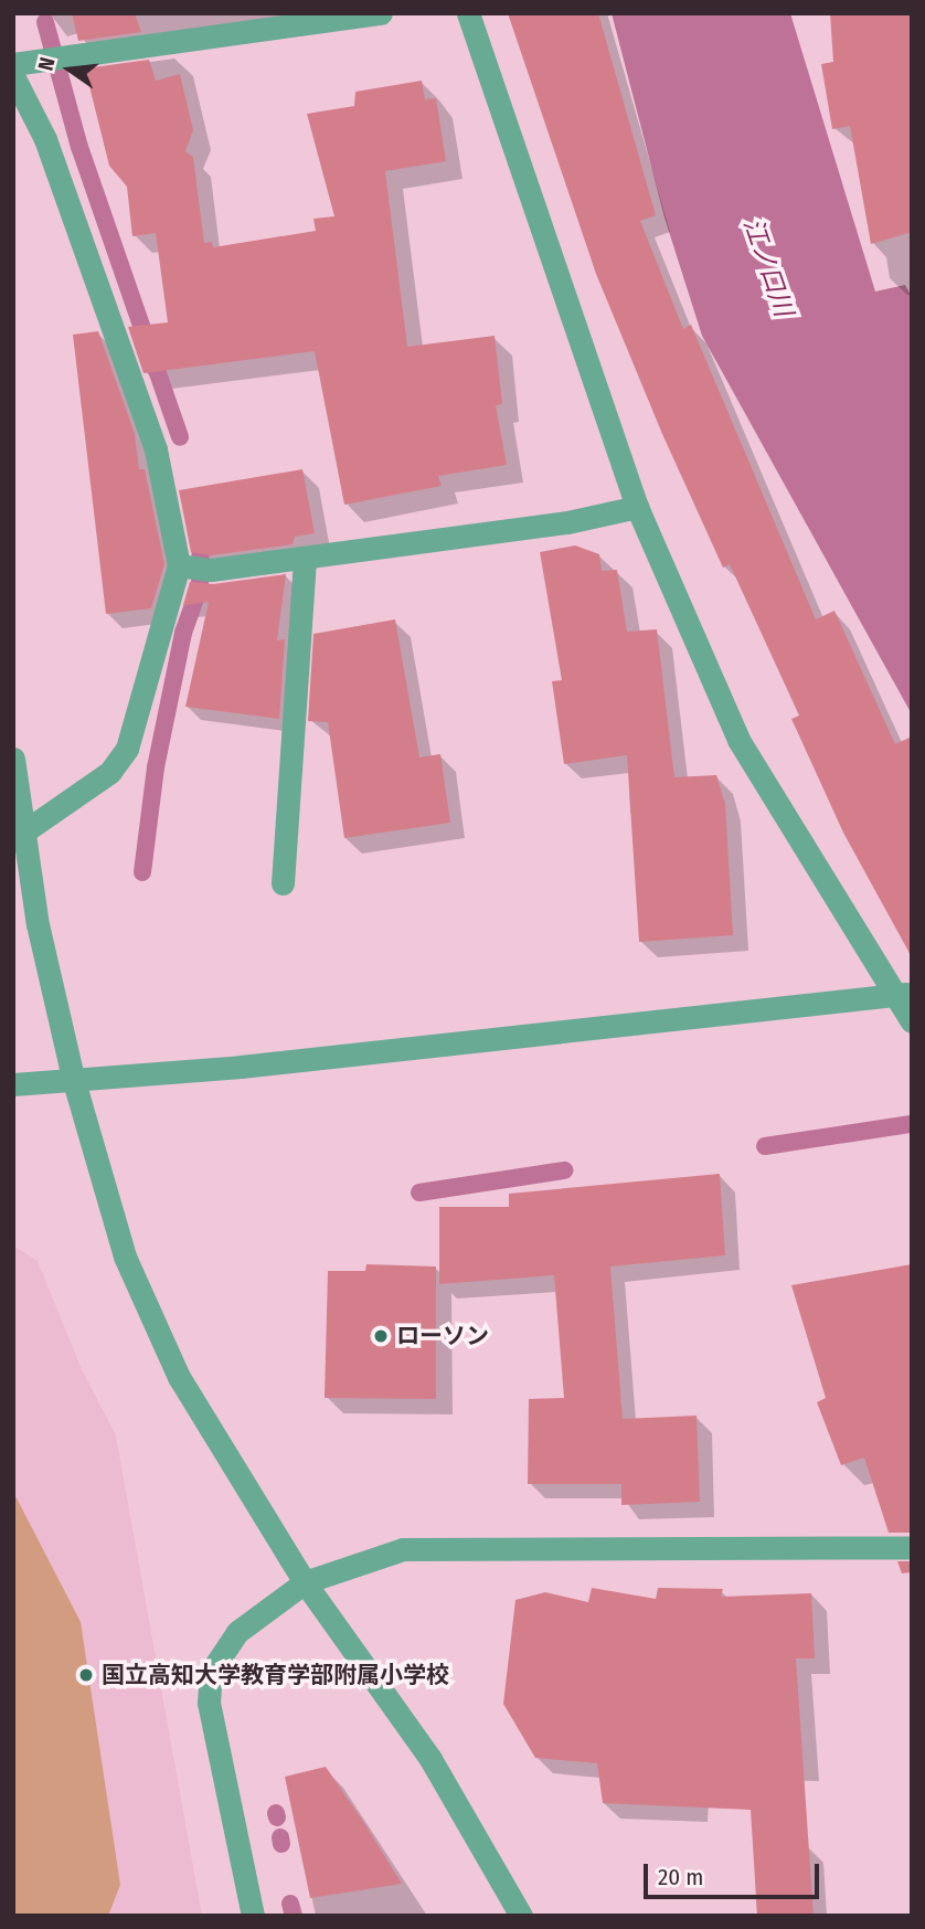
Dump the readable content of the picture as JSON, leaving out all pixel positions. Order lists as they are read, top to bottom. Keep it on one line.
{"water":["江ノ口川"],"places":["ローソン","国立高知大学教育学部附属小学校"],"scale_bar":"20 m","north":"left"}
